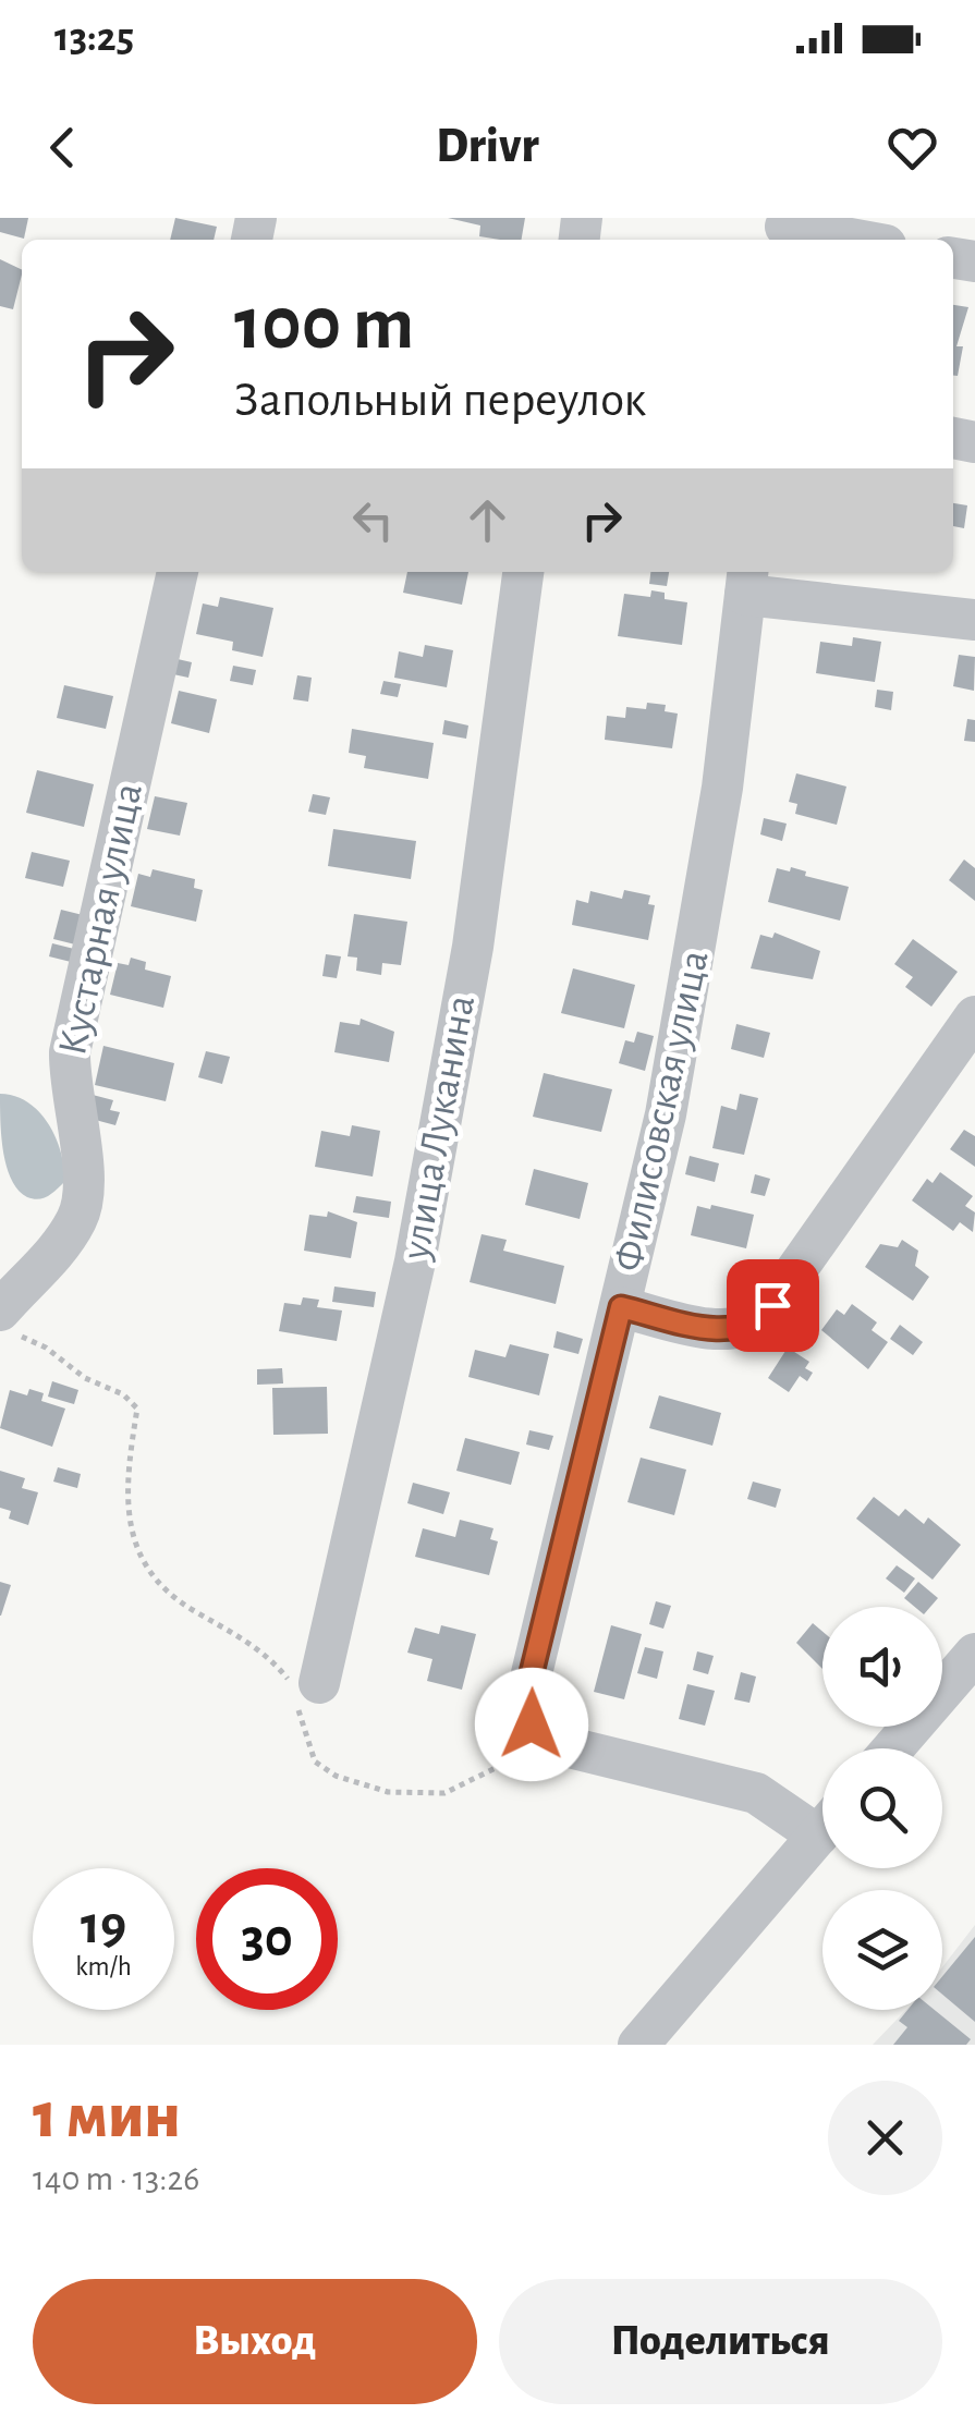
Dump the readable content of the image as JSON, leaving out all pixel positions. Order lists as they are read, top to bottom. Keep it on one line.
{"streets":{"street":["Кустарная улица","Филисовская улица","улица Луканина"]},"page":{"status":"13:25","header":"Drivr","turn":["100 m","Запольный переулок"],"speed":"19 km/h","limit":"30","heading":["1 мин","140 m · 13:26"],"buttons":["Выход","Поделиться"]}}
